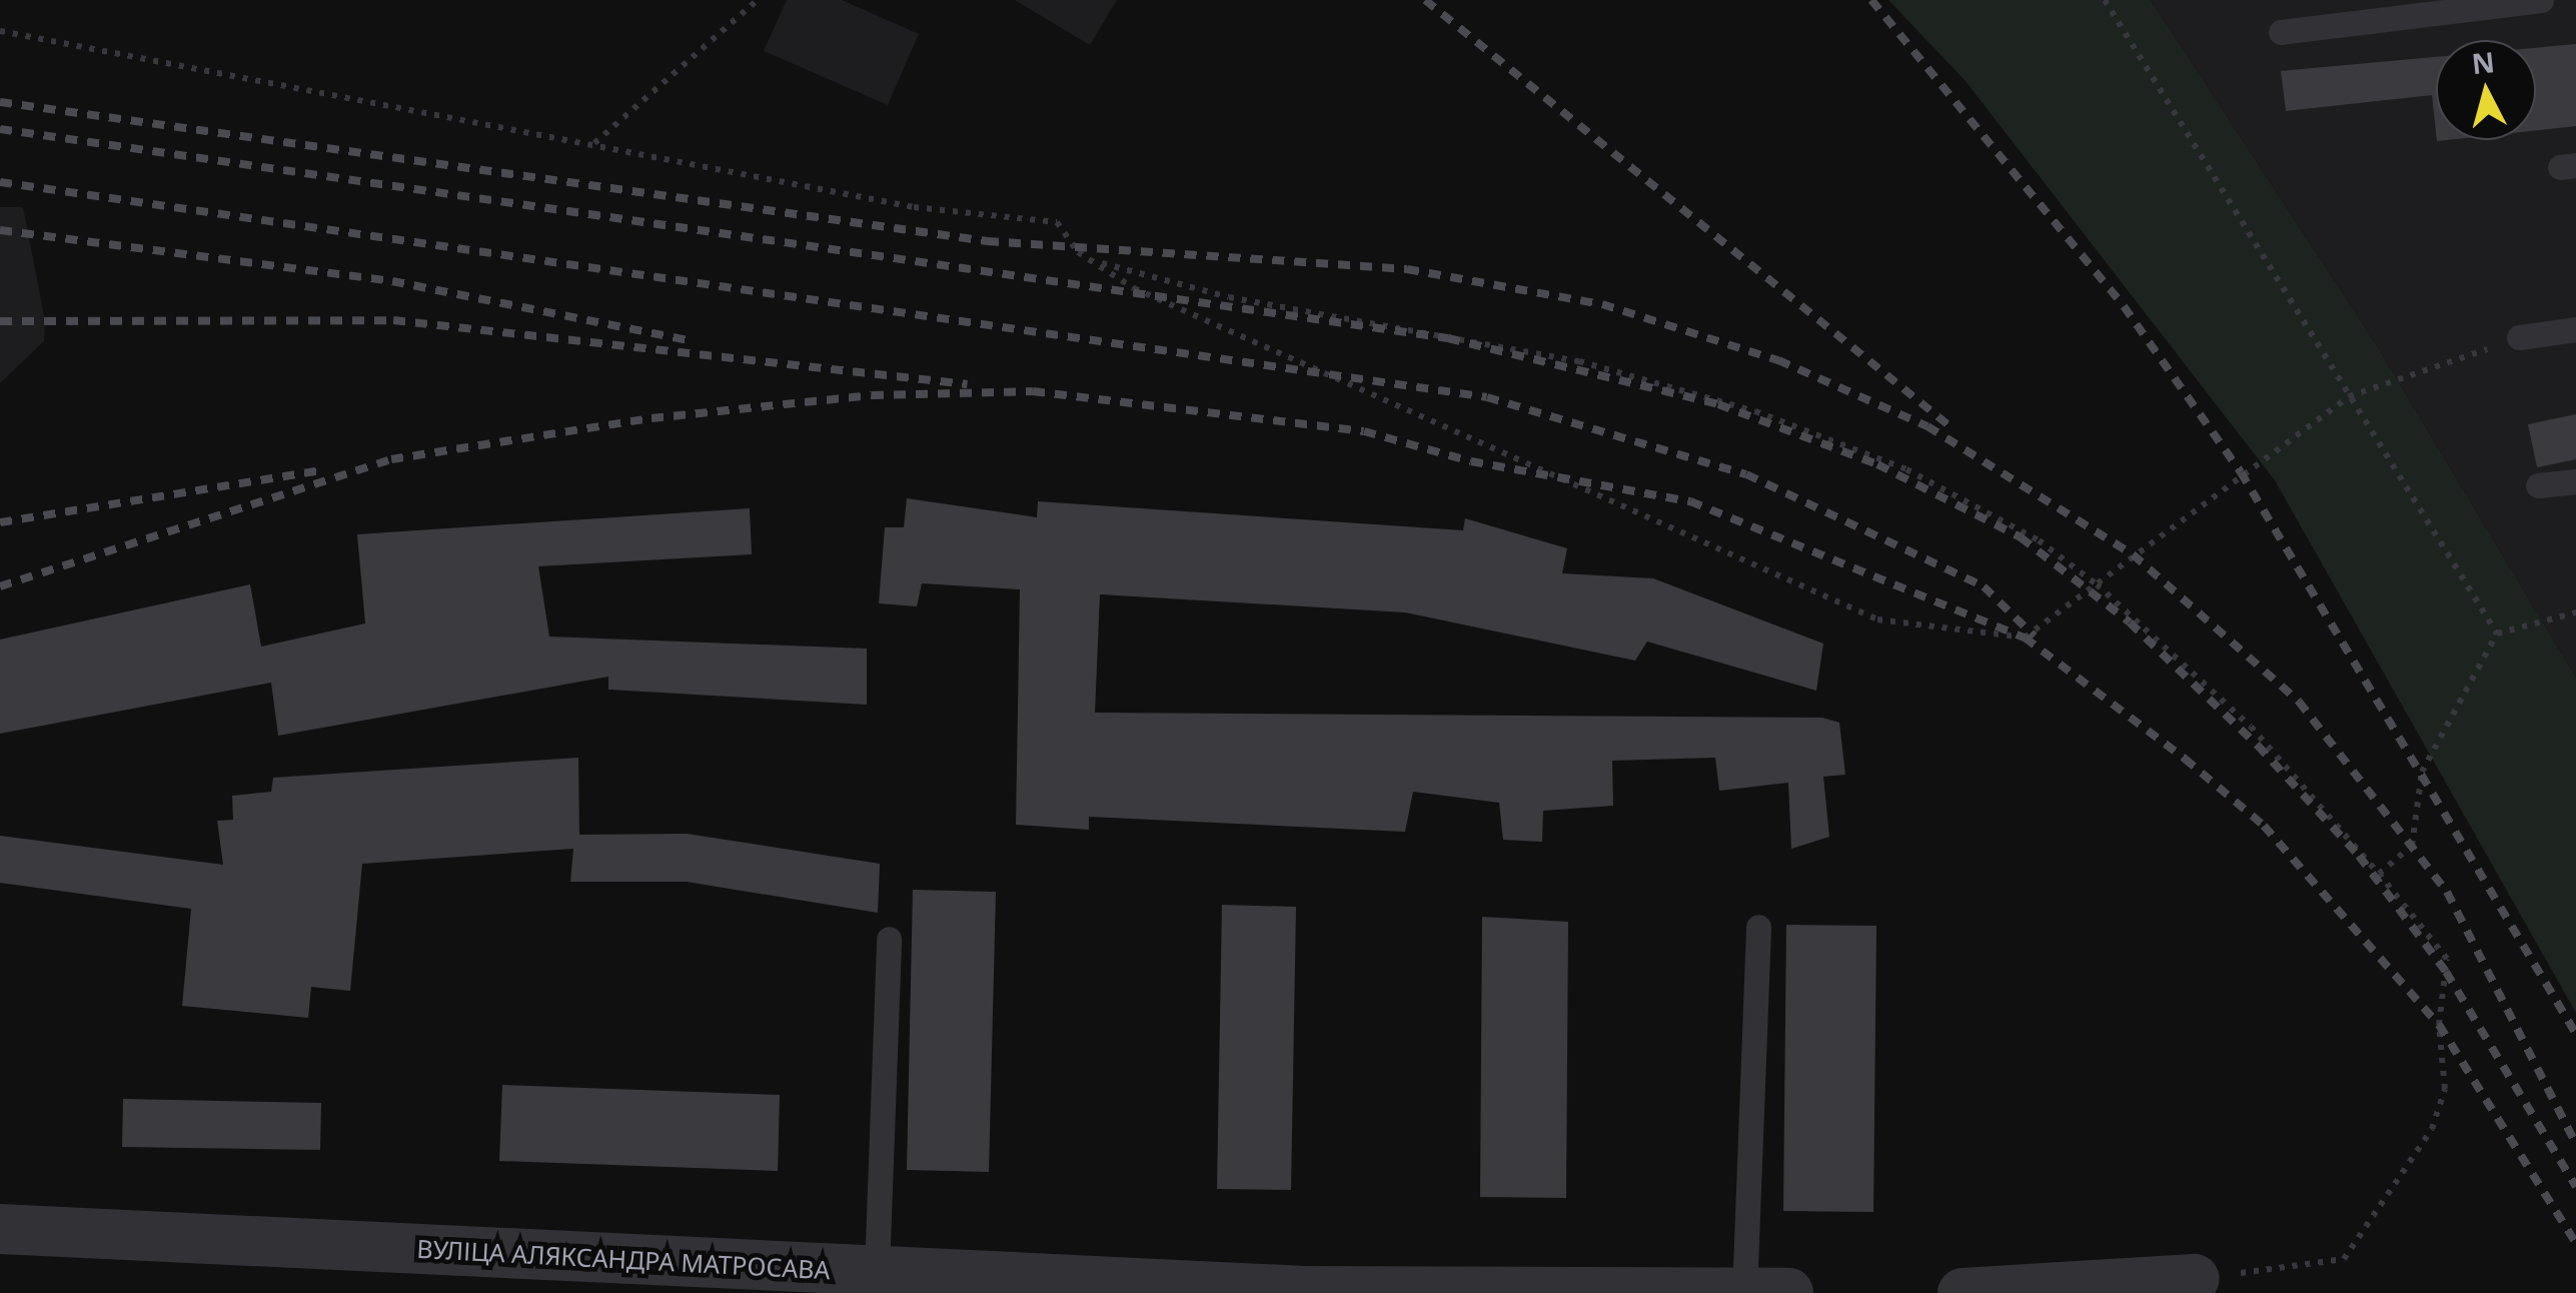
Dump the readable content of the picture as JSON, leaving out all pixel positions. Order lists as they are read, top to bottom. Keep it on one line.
{"streets":{"street":["ВУЛІЦА АЛЯКСАНДРА МАТРОСАВА"]},"north":"top"}
